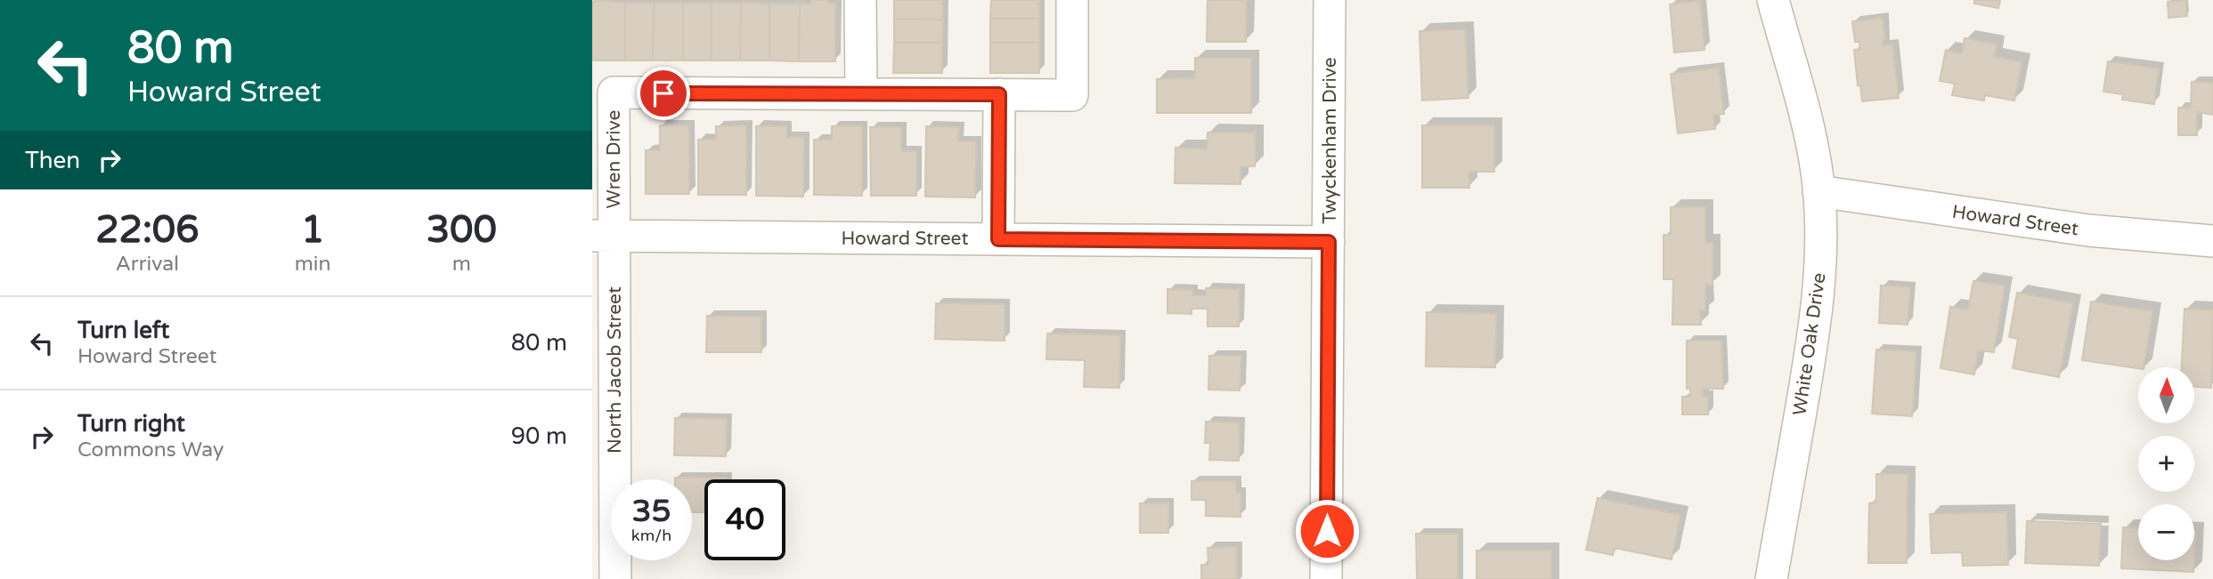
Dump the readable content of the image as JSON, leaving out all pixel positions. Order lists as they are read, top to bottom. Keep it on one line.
{"streets":{"street":["Twyckenham Drive","Wren Drive","Howard Street","White Oak Drive","North Jacob Street"]},"crossings":[["Twyckenham Drive","Howard Street"],["Wren Drive","Howard Street"],["Wren Drive","North Jacob Street"],["Howard Street","White Oak Drive"],["Howard Street","North Jacob Street"]],"north":"top","page":{"turn":["80 m","Howard Street"],"then":"Then","eta":["22:06","Arrival","1","min","300","m"],"list":[{"name":"Turn left","note":"Howard Street","value":"80 m"},{"name":"Turn right","note":"Commons Way","value":"90 m"}],"map_buttons":["+","−"],"speed":"35 km/h","limit":"40"}}
